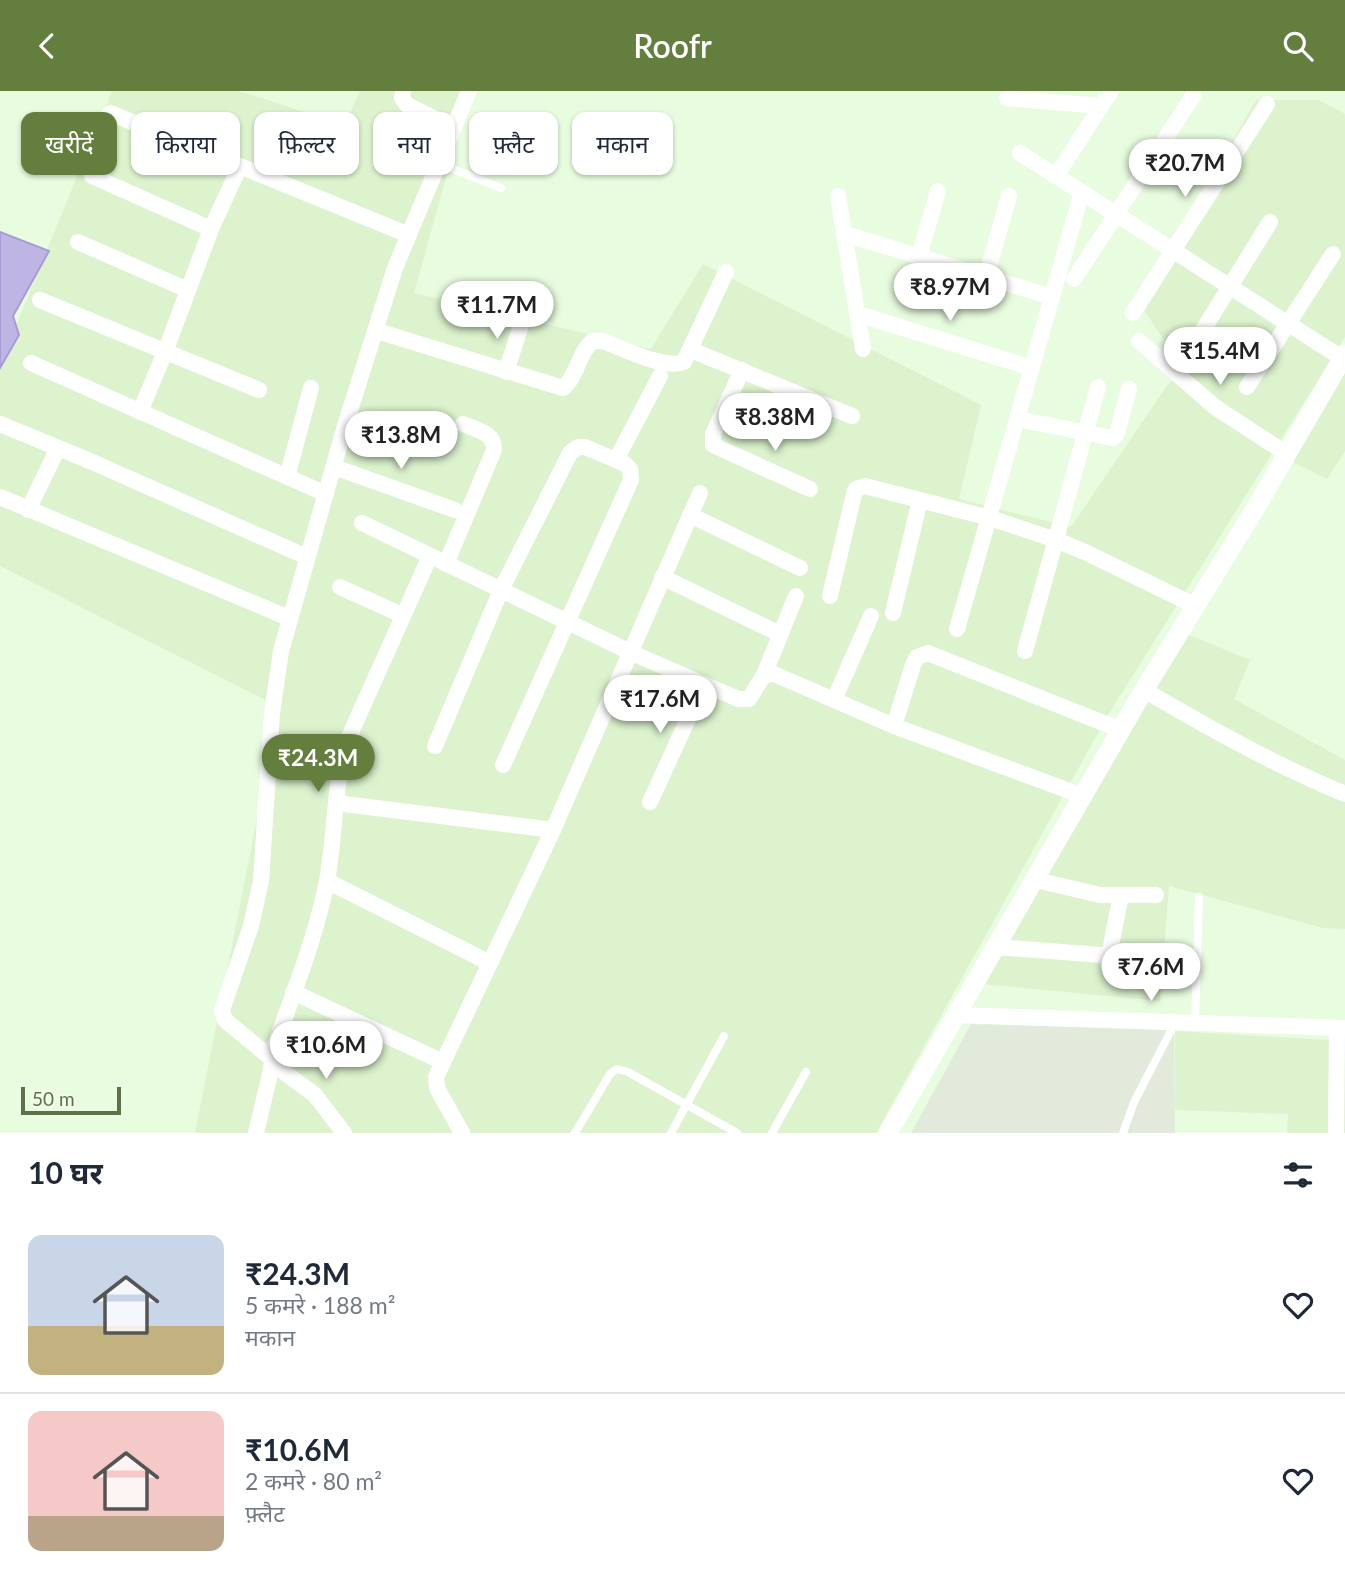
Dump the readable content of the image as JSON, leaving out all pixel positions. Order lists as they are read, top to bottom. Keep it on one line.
{"scale_bar":"50 m","page":{"header":"Roofr","chip":["खरीदें","किराया","फ़िल्टर","नया","फ़्लैट","मकान"],"price":["₹20.7M","₹8.97M","₹11.7M","₹15.4M","₹8.38M","₹13.8M","₹17.6M","₹24.3M","₹7.6M","₹10.6M"],"scale":"50 m","heading":"10 घर","list":[{"name":"₹24.3M","note":"5 कमरे · 188 m² · मकान"},{"name":"₹10.6M","note":"2 कमरे · 80 m² · फ़्लैट"}]}}
